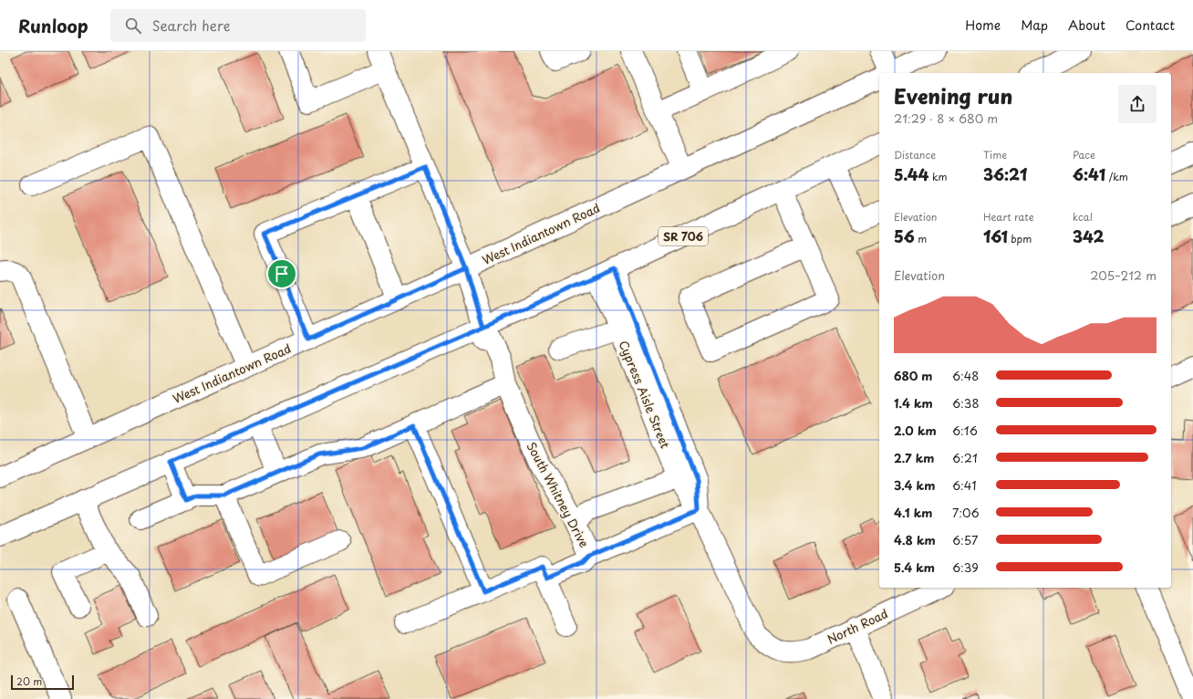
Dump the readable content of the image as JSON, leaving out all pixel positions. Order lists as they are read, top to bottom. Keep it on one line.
{"streets":{"main road":["West Indiantown Road","SR 706","Cypress Aisle Street","South Whitney Drive","North Road"]},"crossings":[["West Indiantown Road","South Whitney Drive"],["SR 706","Cypress Aisle Street"],["SR 706","South Whitney Drive"],["Cypress Aisle Street","South Whitney Drive"],["Cypress Aisle Street","North Road"]],"scale_bar":"20 m","page":{"header":"Runloop","search":"Search here","nav":["Home","Map","About","Contact"],"heading":["Evening run","21:29 · 8 × 680 m"],"stats":[["Distance","5.44 km"],["Time","36:21"],["Pace","6:41 /km"],["Elevation","56 m"],["Heart rate","161 bpm"],["kcal","342"]],"chart":["Elevation","205–212 m"],"list":[{"name":"680 m","note":"6:48"},{"name":"1.4 km","note":"6:38"},{"name":"2.0 km","note":"6:16"},{"name":"2.7 km","note":"6:21"},{"name":"3.4 km","note":"6:41"},{"name":"4.1 km","note":"7:06"},{"name":"4.8 km","note":"6:57"},{"name":"5.4 km","note":"6:39"}],"scale":"20 m"}}
